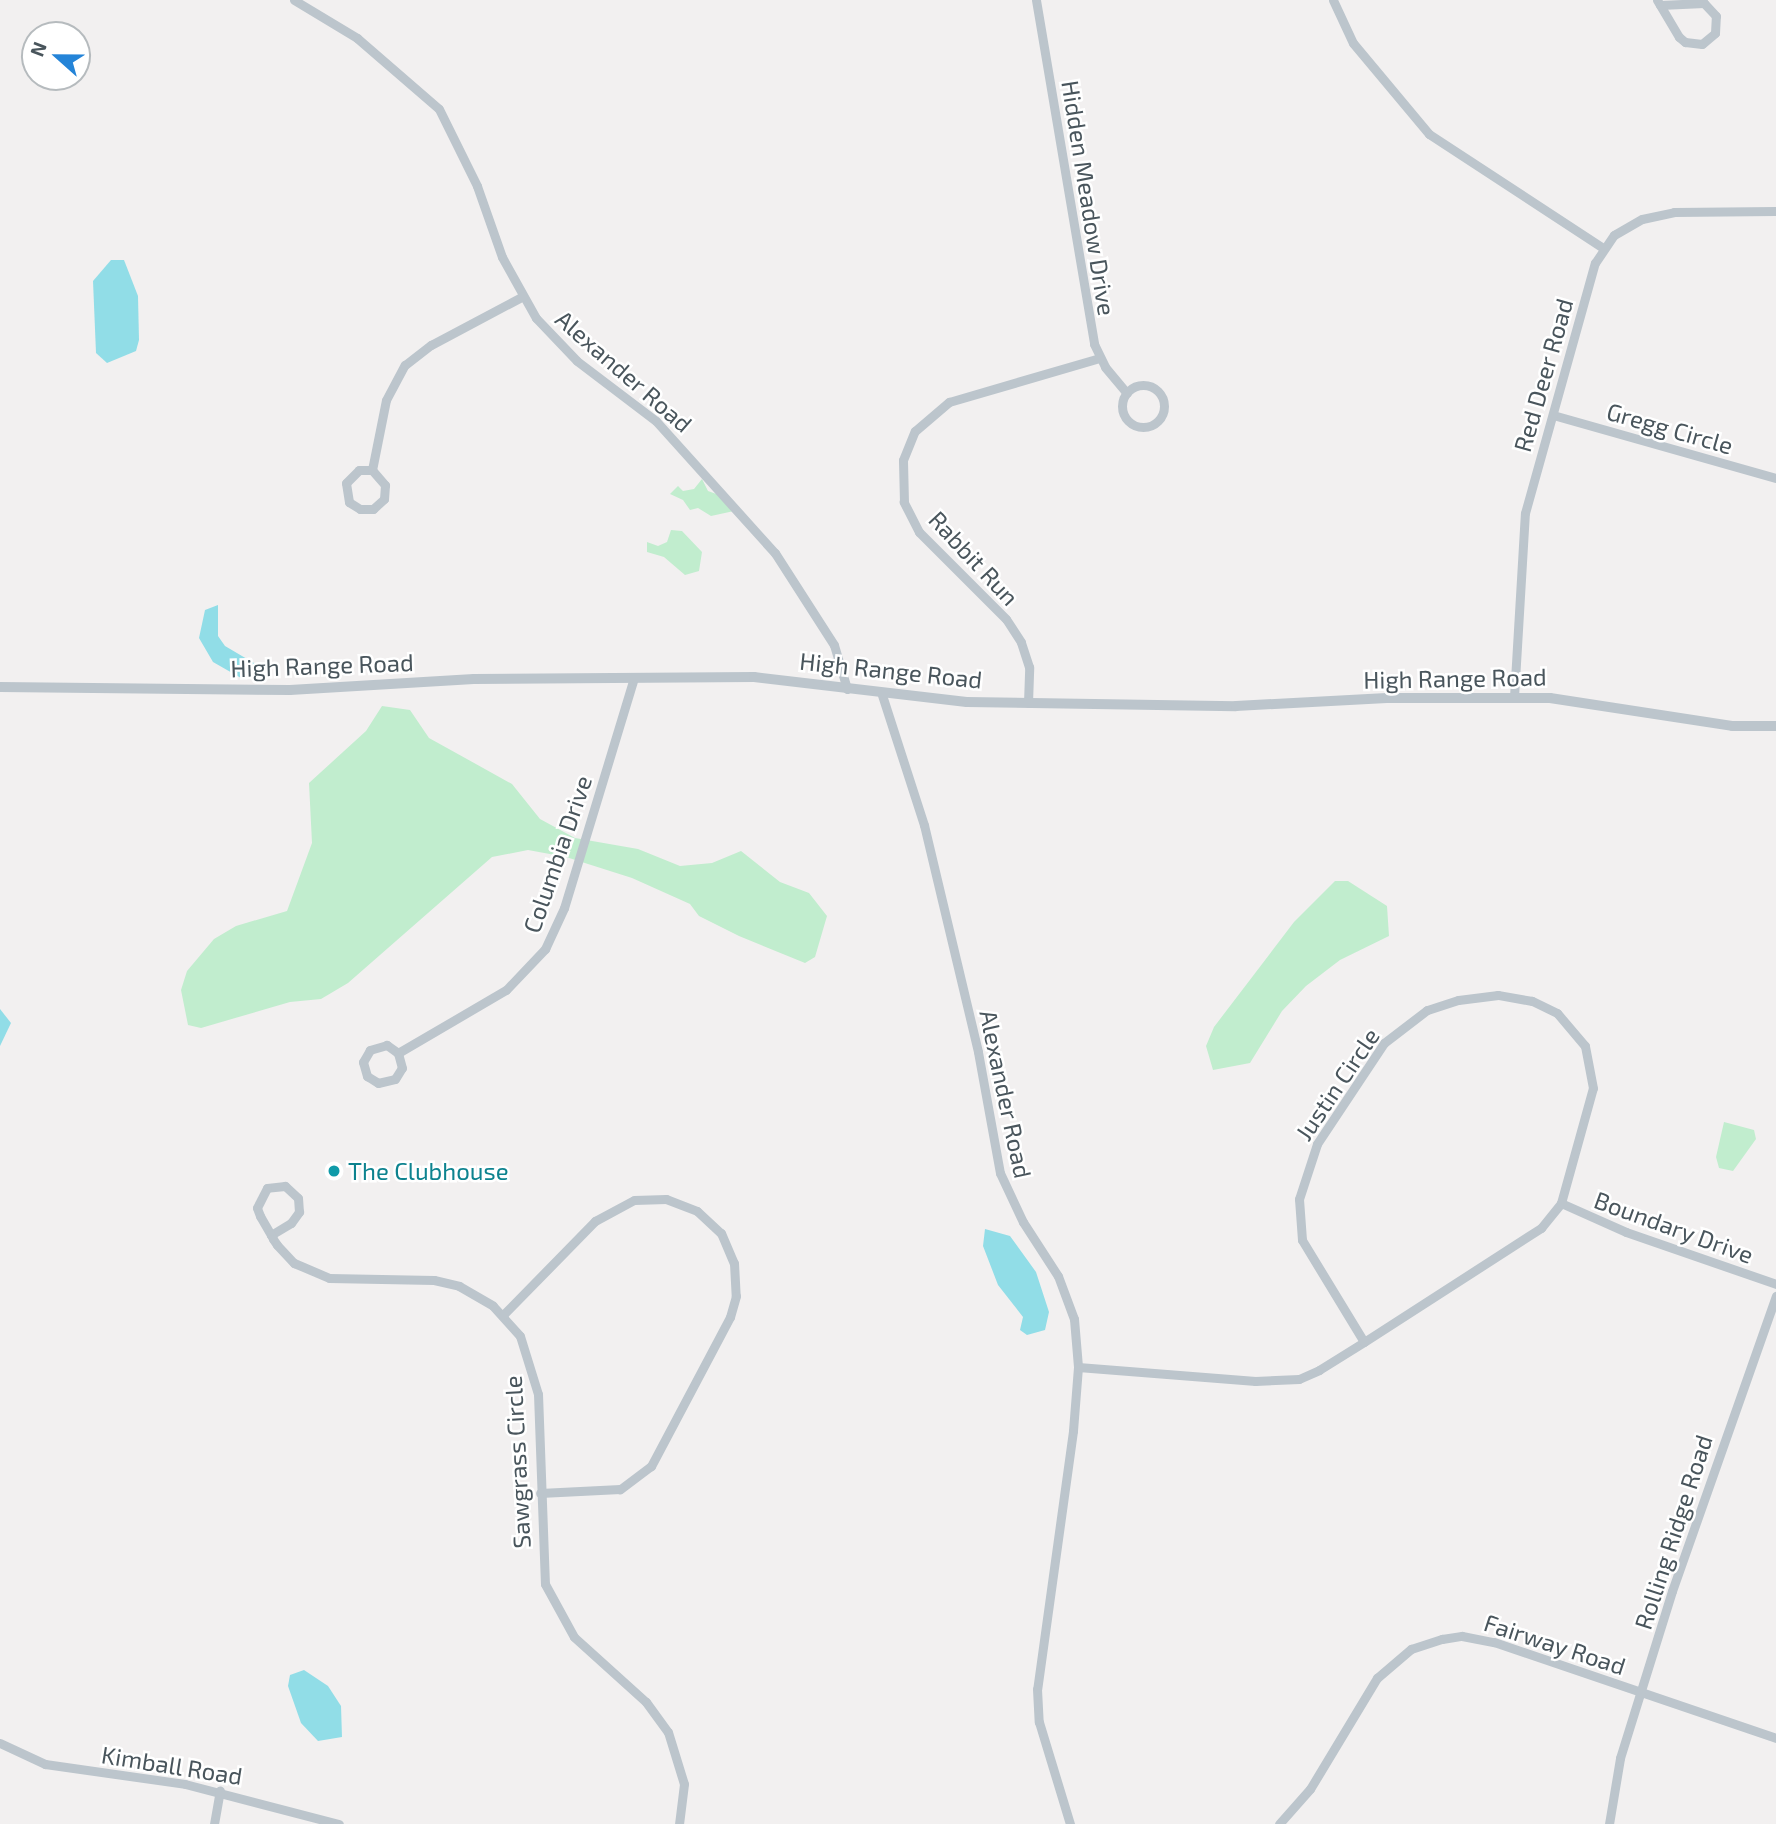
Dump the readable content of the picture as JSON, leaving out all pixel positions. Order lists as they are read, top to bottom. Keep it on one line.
{"streets":{"street":["Hidden Meadow Drive","Alexander Road","Red Deer Road","Gregg Circle","Rabbit Run","High Range Road","Columbia Drive","Justin Circle","Boundary Drive","Sawgrass Circle","Rolling Ridge Road","Fairway Road","Kimball Road"]},"crossings":[["Hidden Meadow Drive","Rabbit Run"],["Alexander Road","High Range Road"],["Alexander Road","Justin Circle"],["Red Deer Road","Gregg Circle"],["Red Deer Road","High Range Road"],["Rabbit Run","High Range Road"],["High Range Road","Columbia Drive"],["Justin Circle","Boundary Drive"],["Rolling Ridge Road","Fairway Road"]],"places":["The Clubhouse"],"north":"left"}
